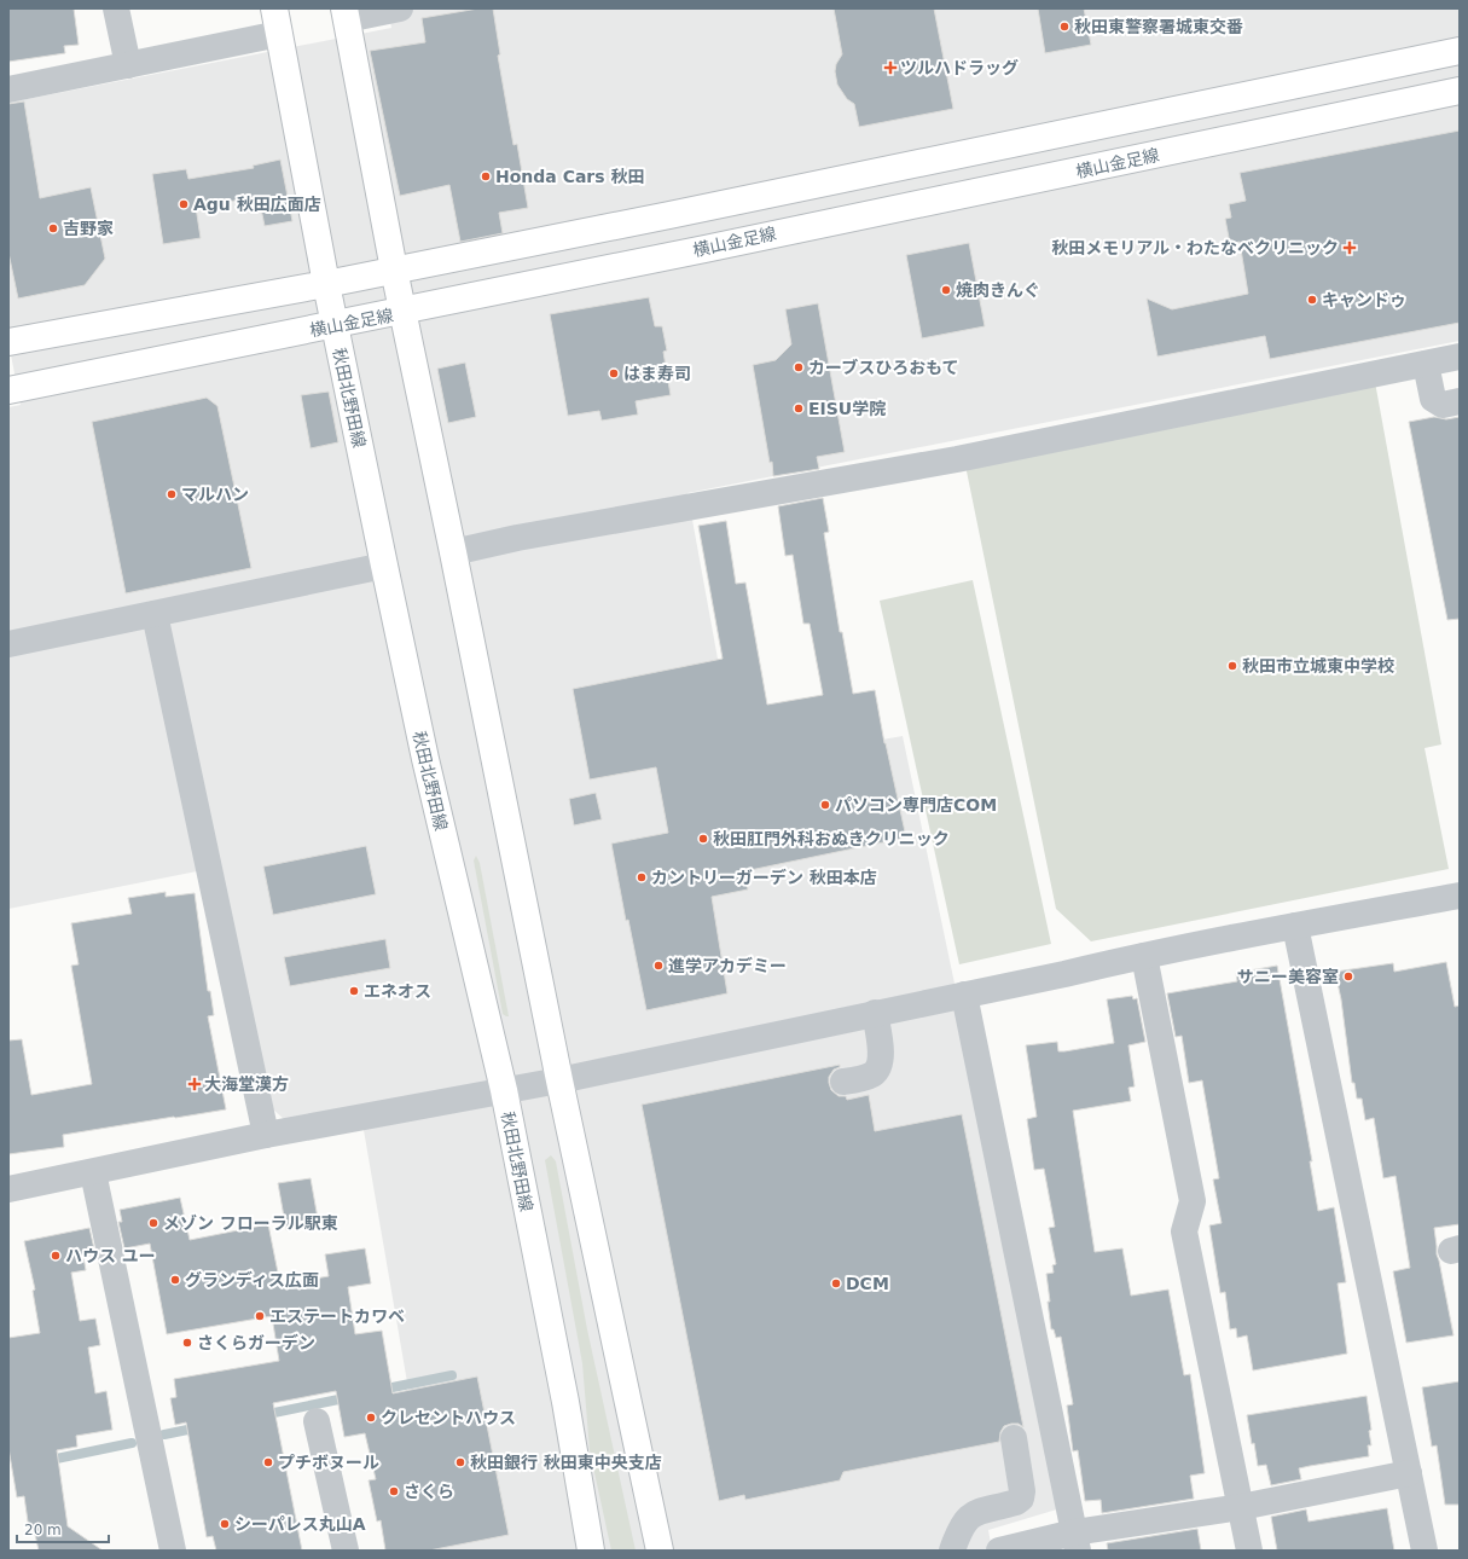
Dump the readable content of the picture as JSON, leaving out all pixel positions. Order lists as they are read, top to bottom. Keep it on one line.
{"streets":{"main road":["横山金足線","秋田北野田線"]},"crossings":[["横山金足線","秋田北野田線"]],"places":{"other":["秋田東警察署城東交番","Honda Cars 秋田","Agu 秋田広面店","吉野家","焼肉きんぐ","キャンドゥ","カーブスひろおもて","はま寿司","EISU学院","マルハン","秋田市立城東中学校","パソコン専門店COM","秋田肛門外科おぬきクリニック","カントリーガーデン 秋田本店","進学アカデミー","サニー美容室","エネオス","メゾン フローラル駅東","ハウス ユー","グランディス広面","DCM","エステートカワベ","さくらガーデン","クレセントハウス","プチボヌール","秋田銀行 秋田東中央支店","さくら","シーパレス丸山A"],"health":["ツルハドラッグ","秋田メモリアル・わたなべクリニック","大海堂漢方"]},"scale_bar":"20 m"}
